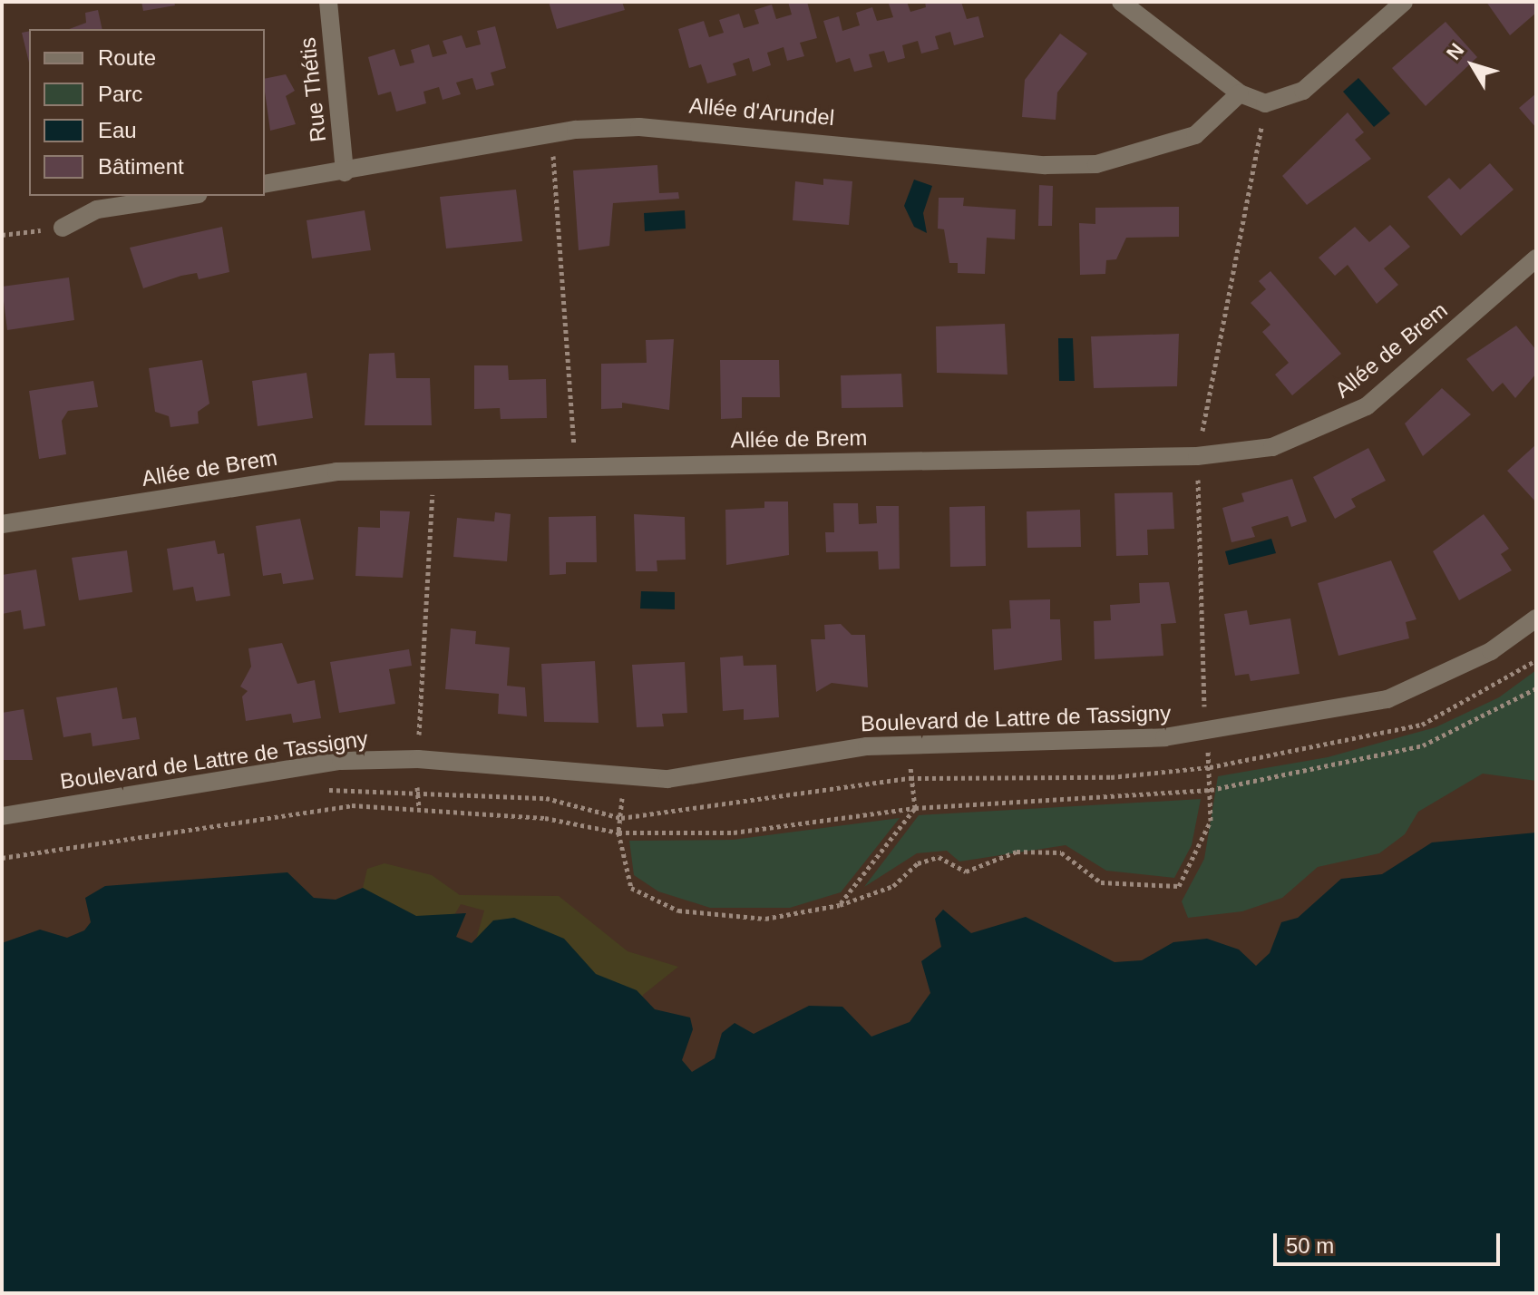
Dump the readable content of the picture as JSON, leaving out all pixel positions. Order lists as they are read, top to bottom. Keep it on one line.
{"streets":{"street":["Rue Thétis","Allée d'Arundel","Allée de Brem","Boulevard de Lattre de Tassigny"]},"crossings":[["Rue Thétis","Allée d'Arundel"]],"legend":["Route","Parc","Eau","Bâtiment"],"scale_bar":"50 m","north":"top left"}
